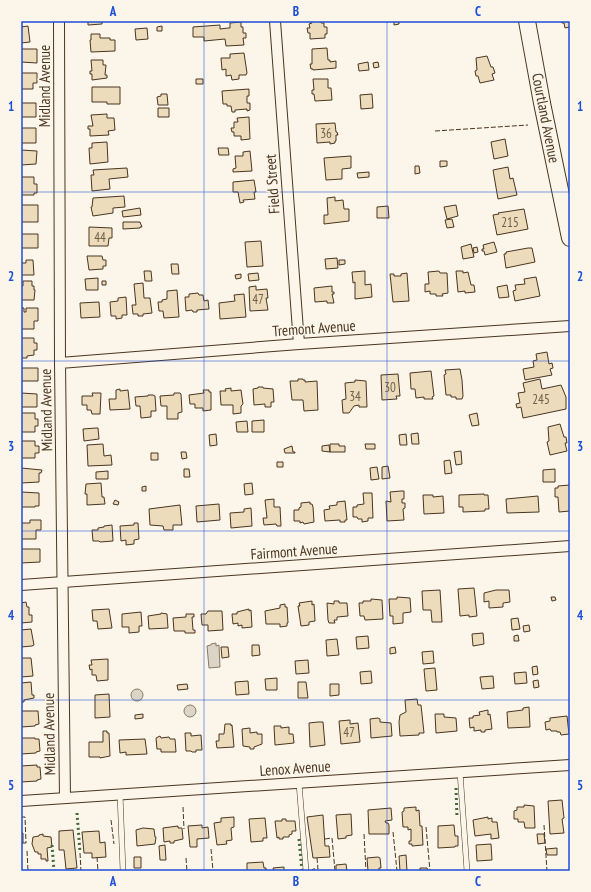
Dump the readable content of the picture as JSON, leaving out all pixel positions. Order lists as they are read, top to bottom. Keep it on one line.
{"streets":{"main road":["Courtland Avenue"],"street":["Midland Avenue","Field Street","Tremont Avenue","Fairmont Avenue","Lenox Avenue"]},"crossings":[["Midland Avenue","Tremont Avenue"],["Midland Avenue","Fairmont Avenue"],["Midland Avenue","Lenox Avenue"],["Field Street","Tremont Avenue"]],"house_numbers":["36","215","44","47","30","34","245","47"],"grid":{"columns":["A","B","C"],"rows":["1","2","3","4","5"]}}
